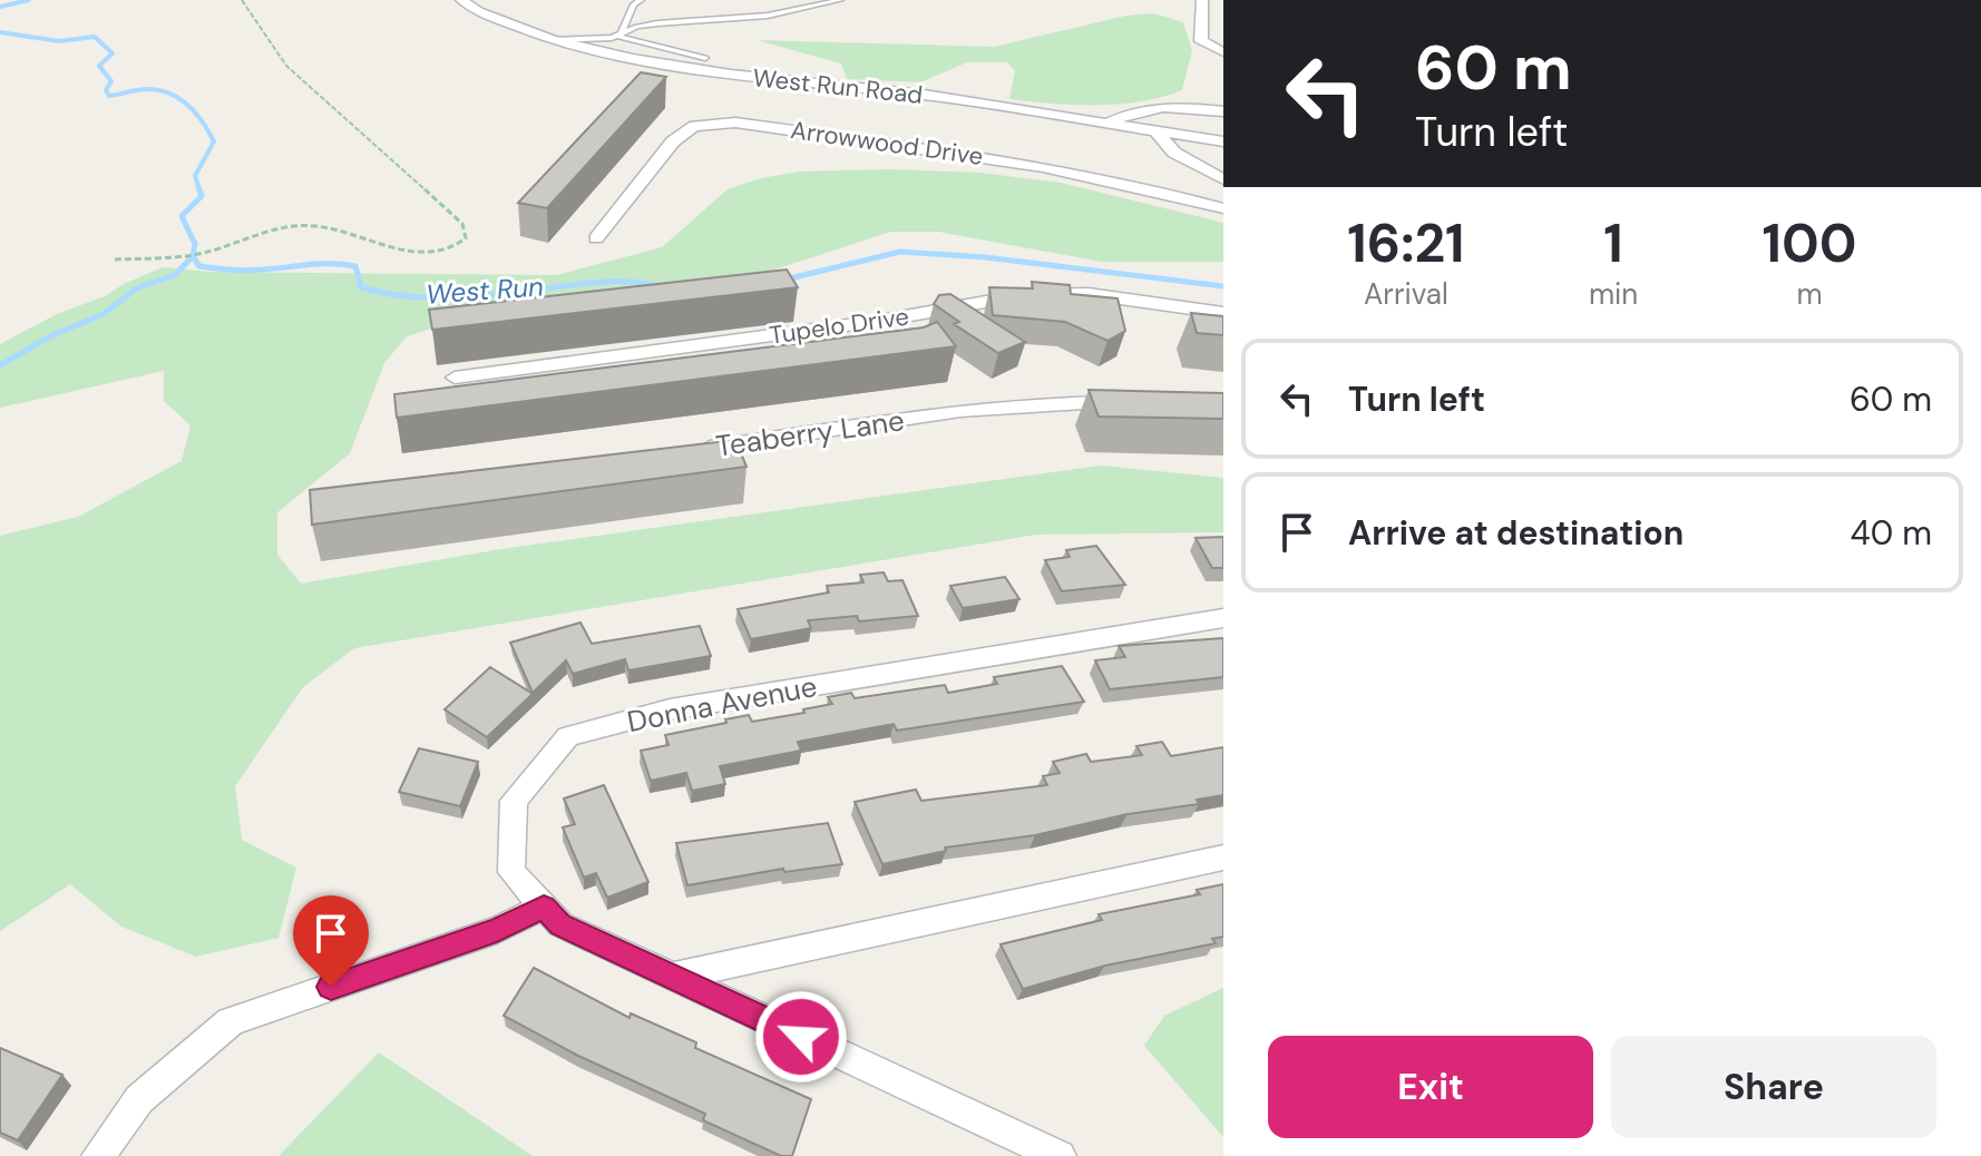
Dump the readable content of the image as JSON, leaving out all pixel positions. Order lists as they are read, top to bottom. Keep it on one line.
{"streets":{"street":["West Run Road","Arrowwood Drive","Tupelo Drive","Teaberry Lane","Donna Avenue"]},"water":["West Run"],"page":{"turn":["60 m","Turn left"],"eta":["16:21","Arrival","1","min","100","m"],"list":[{"name":"Turn left","value":"60 m"},{"name":"Arrive at destination","value":"40 m"}],"buttons":["Exit","Share"]}}
